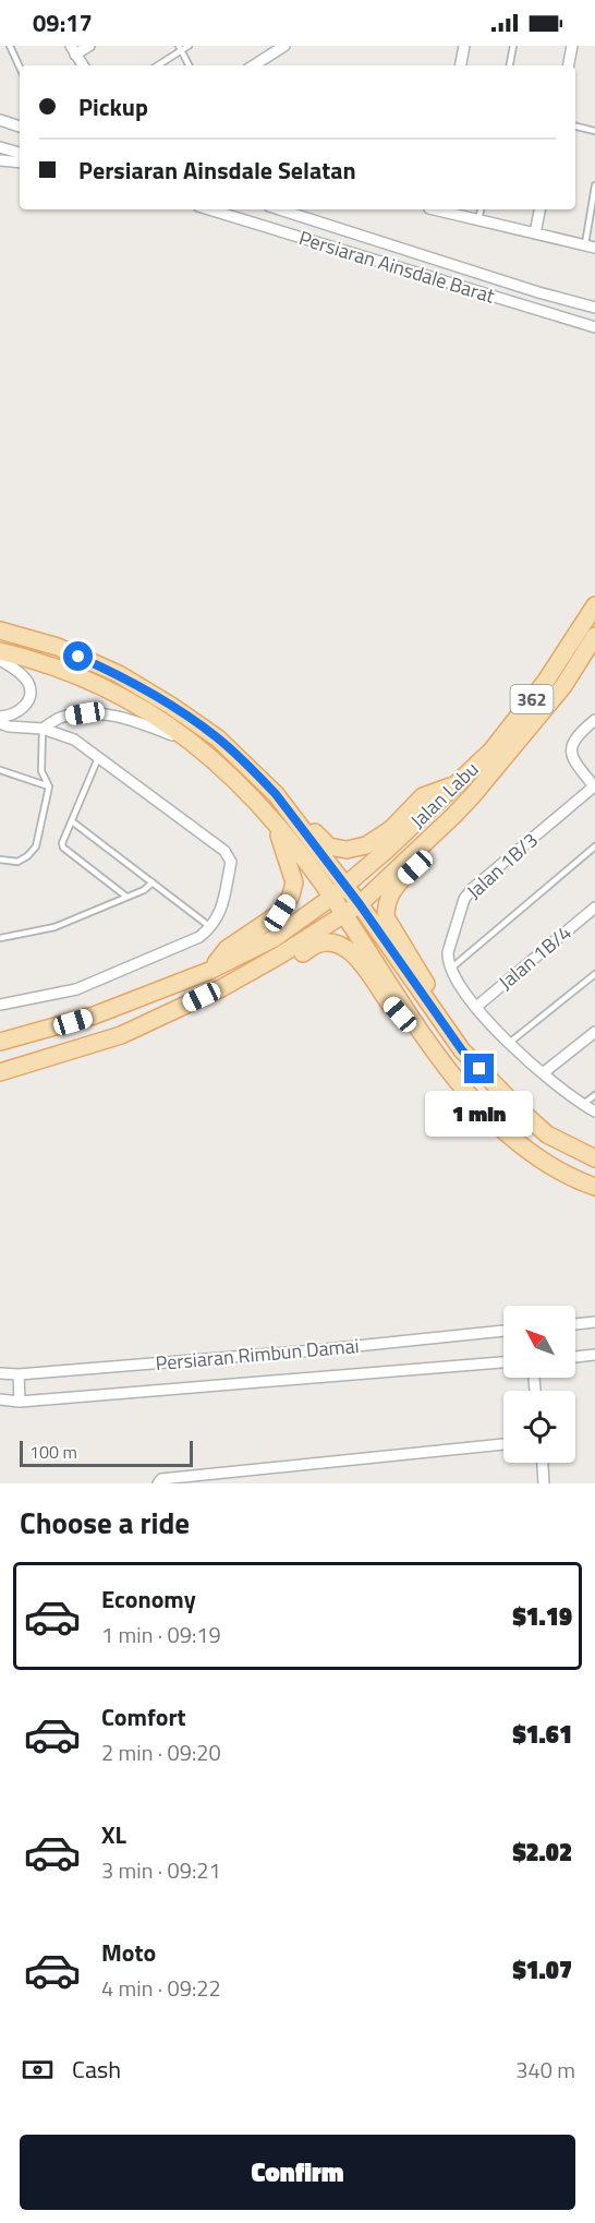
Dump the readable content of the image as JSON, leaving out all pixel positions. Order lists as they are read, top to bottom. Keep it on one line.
{"streets":{"main road":["362","Jalan Labu"],"street":["Persiaran Ainsdale Barat","Jalan 1B/3","Jalan 1B/4","Persiaran Rimbun Damai"]},"scale_bar":"100 m","north":"top left","page":{"status":"09:17","banner":["Pickup","Persiaran Ainsdale Selatan"],"bubble":"1 min","scale":"100 m","heading":"Choose a ride","list":[{"name":"Economy","note":"1 min · 09:19","value":"$1.19"},{"name":"Comfort","note":"2 min · 09:20","value":"$1.61"},{"name":"XL","note":"3 min · 09:21","value":"$2.02"},{"name":"Moto","note":"4 min · 09:22","value":"$1.07"}],"pay":["Cash","340 m"],"buttons":"Confirm"}}
